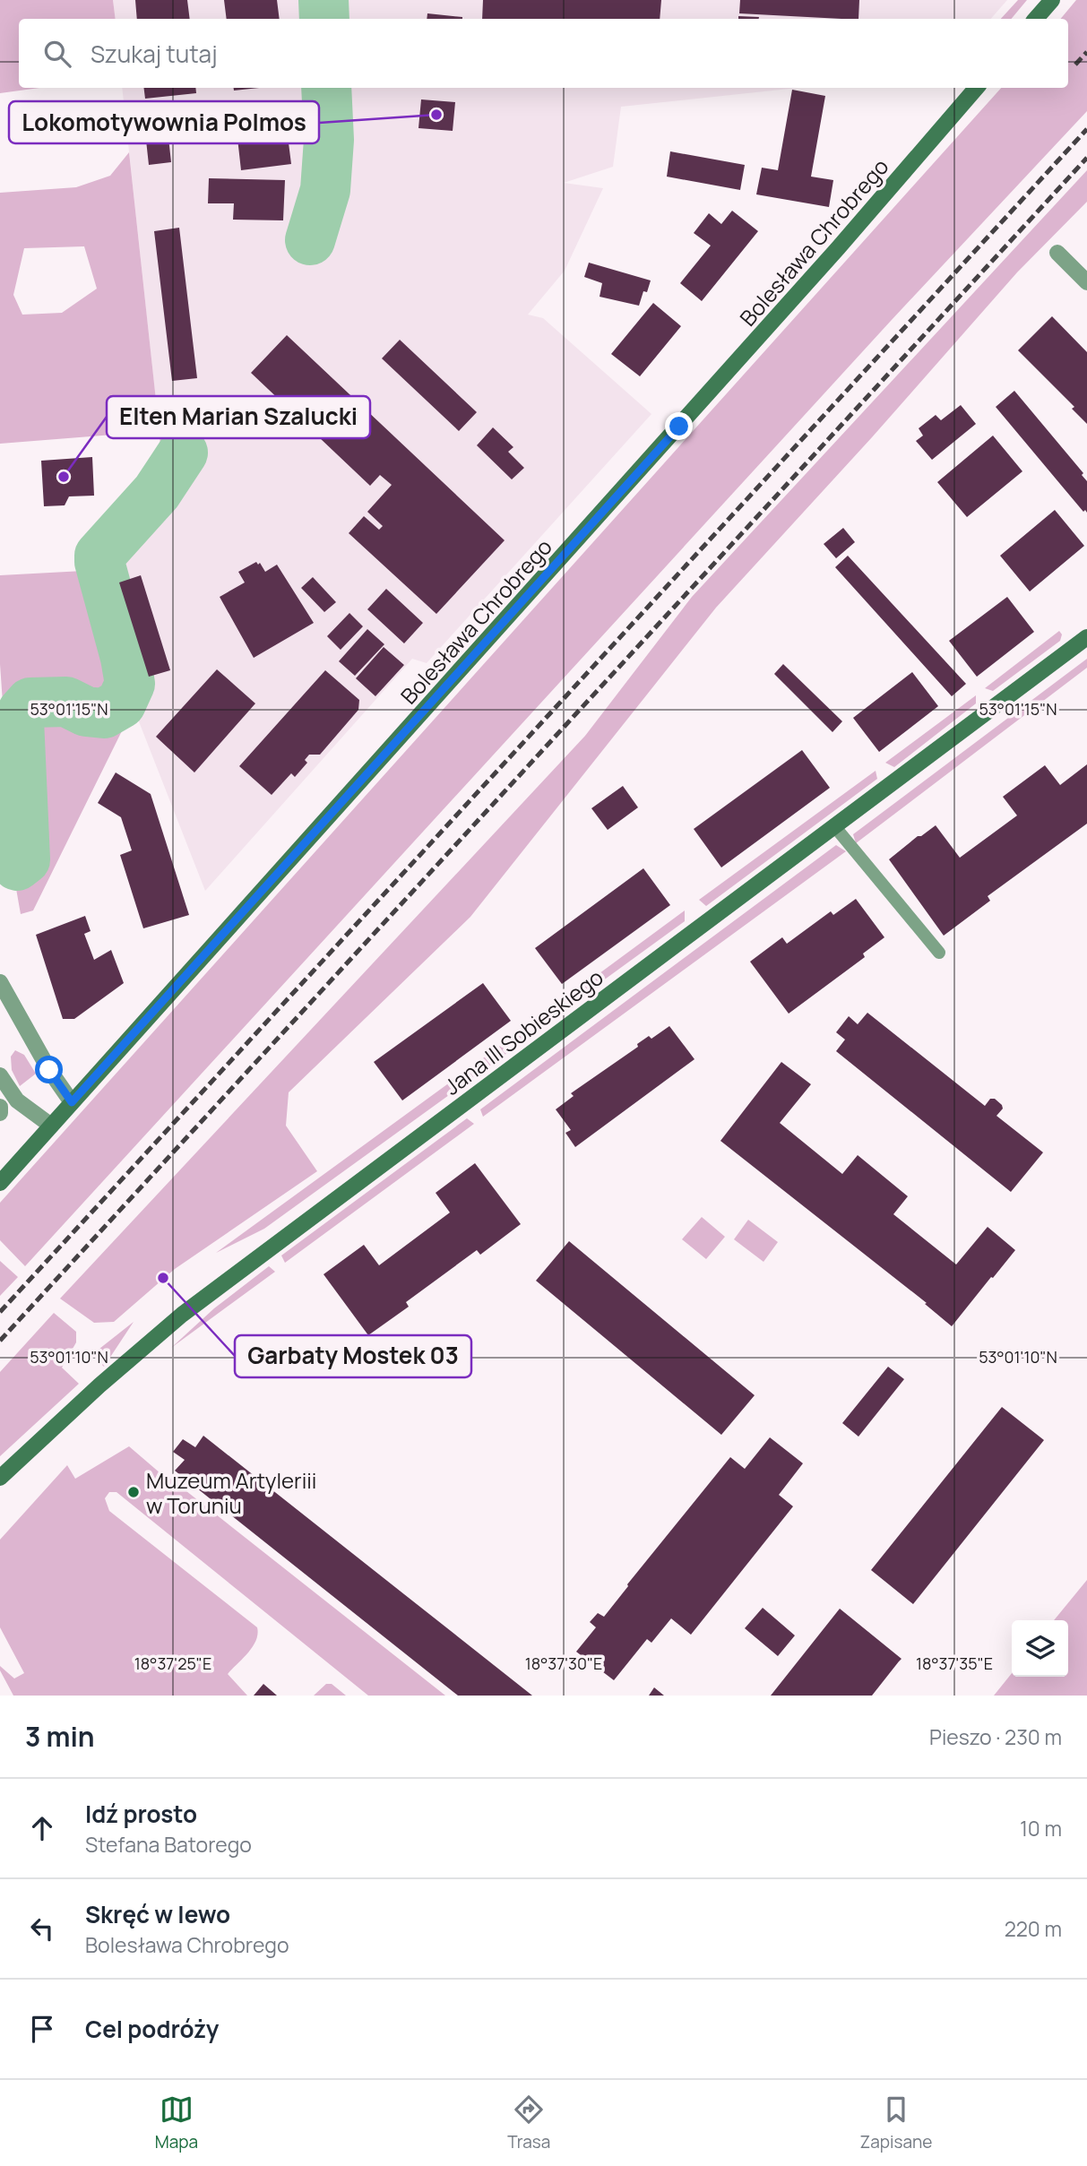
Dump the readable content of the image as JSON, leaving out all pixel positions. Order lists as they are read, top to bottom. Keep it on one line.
{"streets":{"street":["Bolesława Chrobrego","Jana III Sobieskiego"]},"places":["Lokomotywownia Polmos","Elten Marian Szalucki","Garbaty Mostek 03","Muzeum Artyleriii w Toruniu"],"page":{"search":"Szukaj tutaj","heading":["3 min","Pieszo · 230 m"],"list":[["Idź prosto","Stefana Batorego","10 m"],["Skręć w lewo","Bolesława Chrobrego","220 m"],"Cel podróży"],"nav":["Mapa","Trasa","Zapisane"]},"coordinates":["53°01'15\"N","53°01'10\"N","18°37'25\"E","18°37'30\"E","18°37'35\"E"]}
